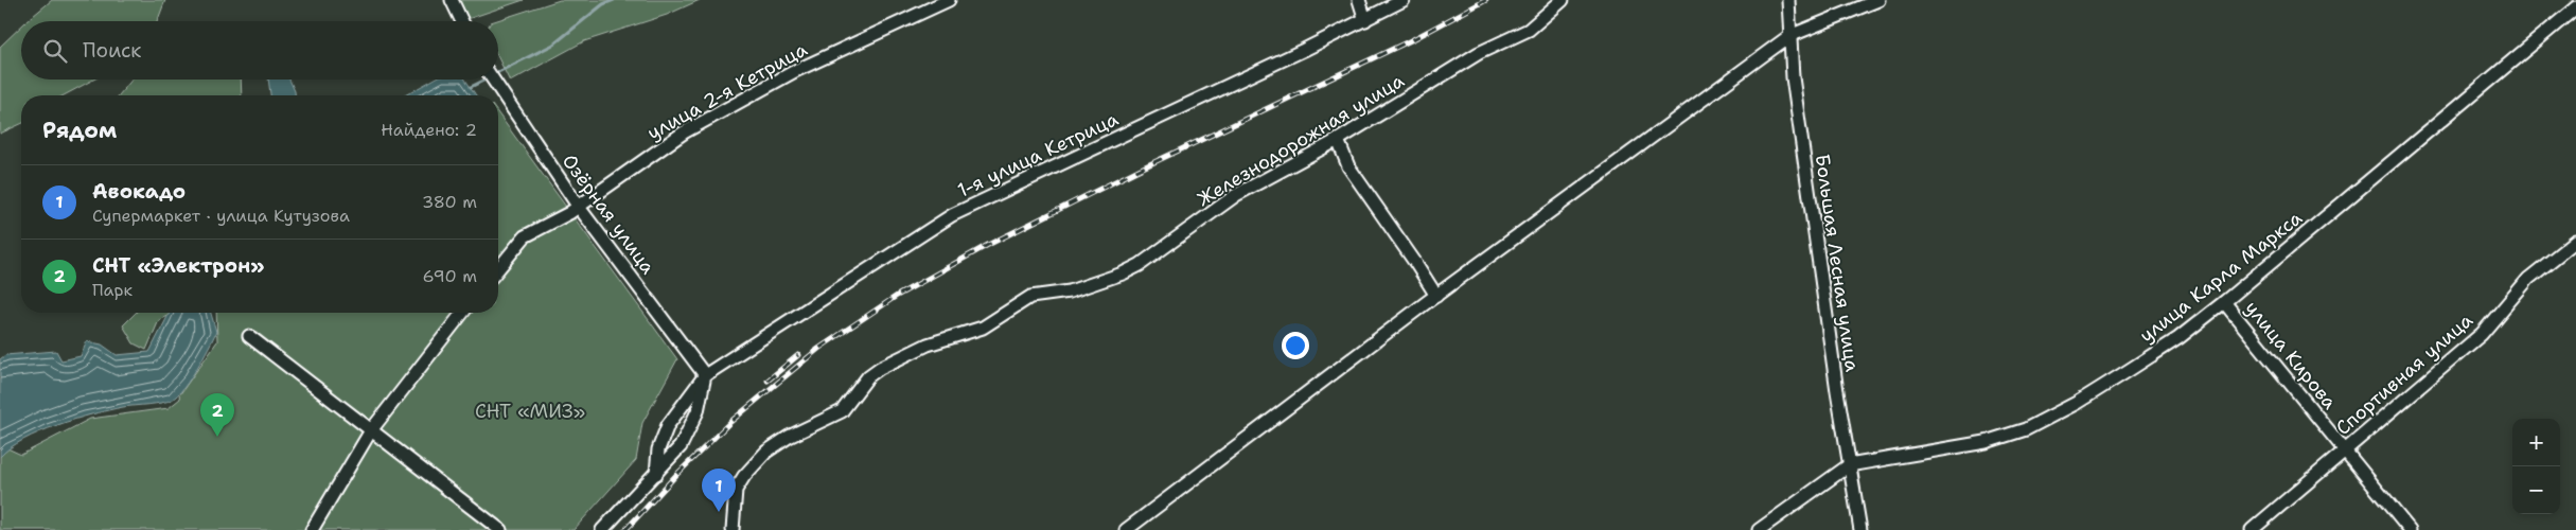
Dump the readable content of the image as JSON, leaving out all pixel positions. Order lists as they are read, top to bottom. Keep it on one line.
{"streets":{"street":["улица 2-я Кетрица","Железнодорожная улица","1-я улица Кетрица","Озёрная улица","Большая Лесная улица","улица Карла Маркса","улица Кирова","Спортивная улица"]},"crossings":[["улица 2-я Кетрица","Озёрная улица"],["1-я улица Кетрица","Озёрная улица"],["Большая Лесная улица","улица Карла Маркса"],["улица Карла Маркса","улица Кирова"],["улица Кирова","Спортивная улица"]],"parks":["СНТ «МИЗ»"],"page":{"search":"Поиск","heading":["Рядом","Найдено: 2"],"list":[{"mark":"1","name":"Авокадо","note":"Супермаркет · улица Кутузова","value":"380 m"},{"mark":"2","name":"СНТ «Электрон»","note":"Парк","value":"690 m"}],"pins":["2","1"],"map_buttons":["+","−"]}}
